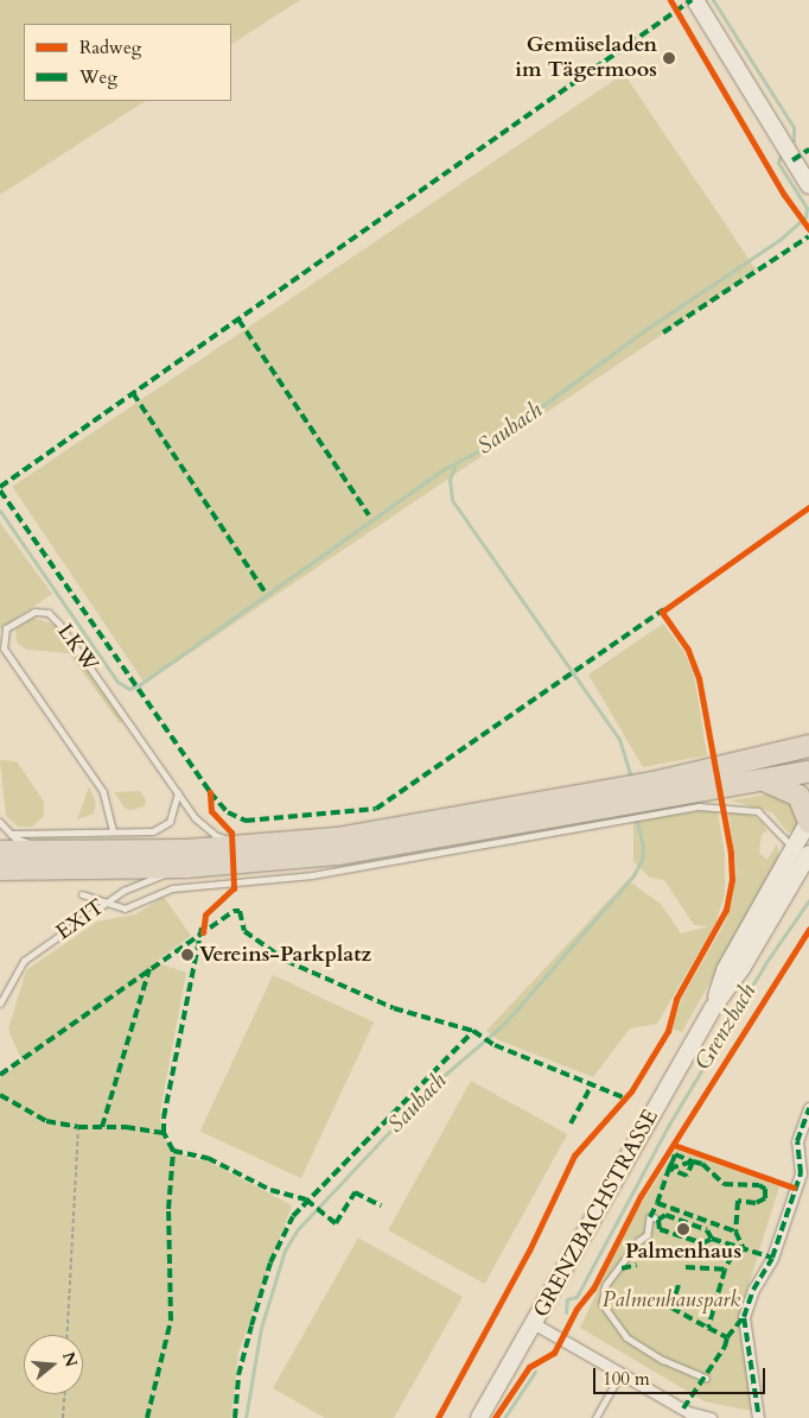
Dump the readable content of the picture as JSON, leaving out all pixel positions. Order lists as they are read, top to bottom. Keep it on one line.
{"streets":{"street":["GRENZBACHSTRASSE"],"lane":["LKW","EXIT"]},"water":["Saubach","Grenzbach"],"parks":["Palmenhauspark"],"places":["Gemüseladen im Tägermoos","Vereins-Parkplatz","Palmenhaus"],"legend":["Radweg","Weg"],"scale_bar":"100 m","north":"right"}
